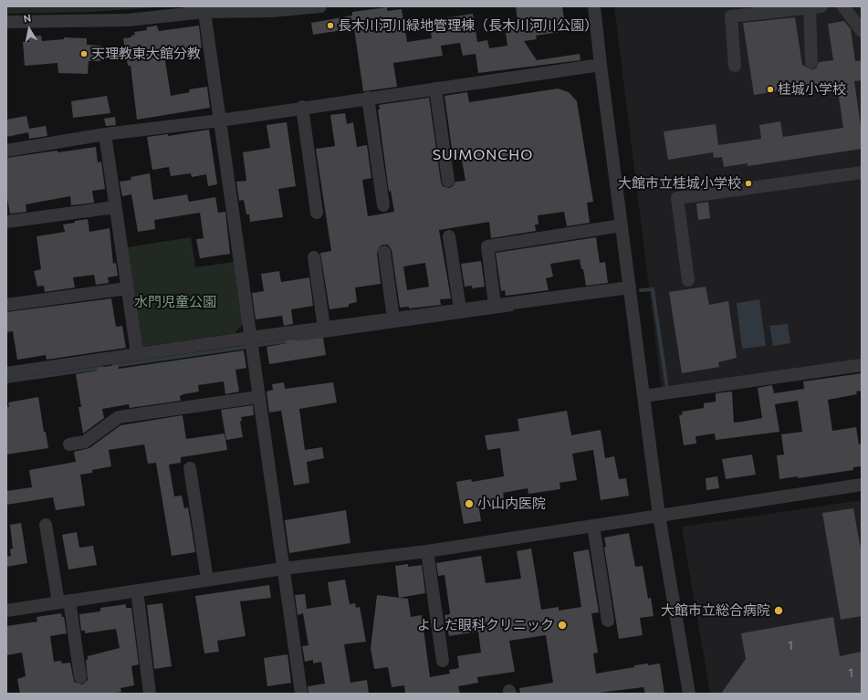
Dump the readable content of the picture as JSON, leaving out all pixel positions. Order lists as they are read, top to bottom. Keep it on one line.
{"districts":["SUIMONCHO"],"parks":["水門児童公園"],"places":["長木川河川緑地管理棟（長木川河川公園）","天理教東大館分教","桂城小学校","大館市立桂城小学校","小山内医院","大館市立総合病院","よしだ眼科クリニック"],"house_numbers":["1","1"],"north":"top"}
